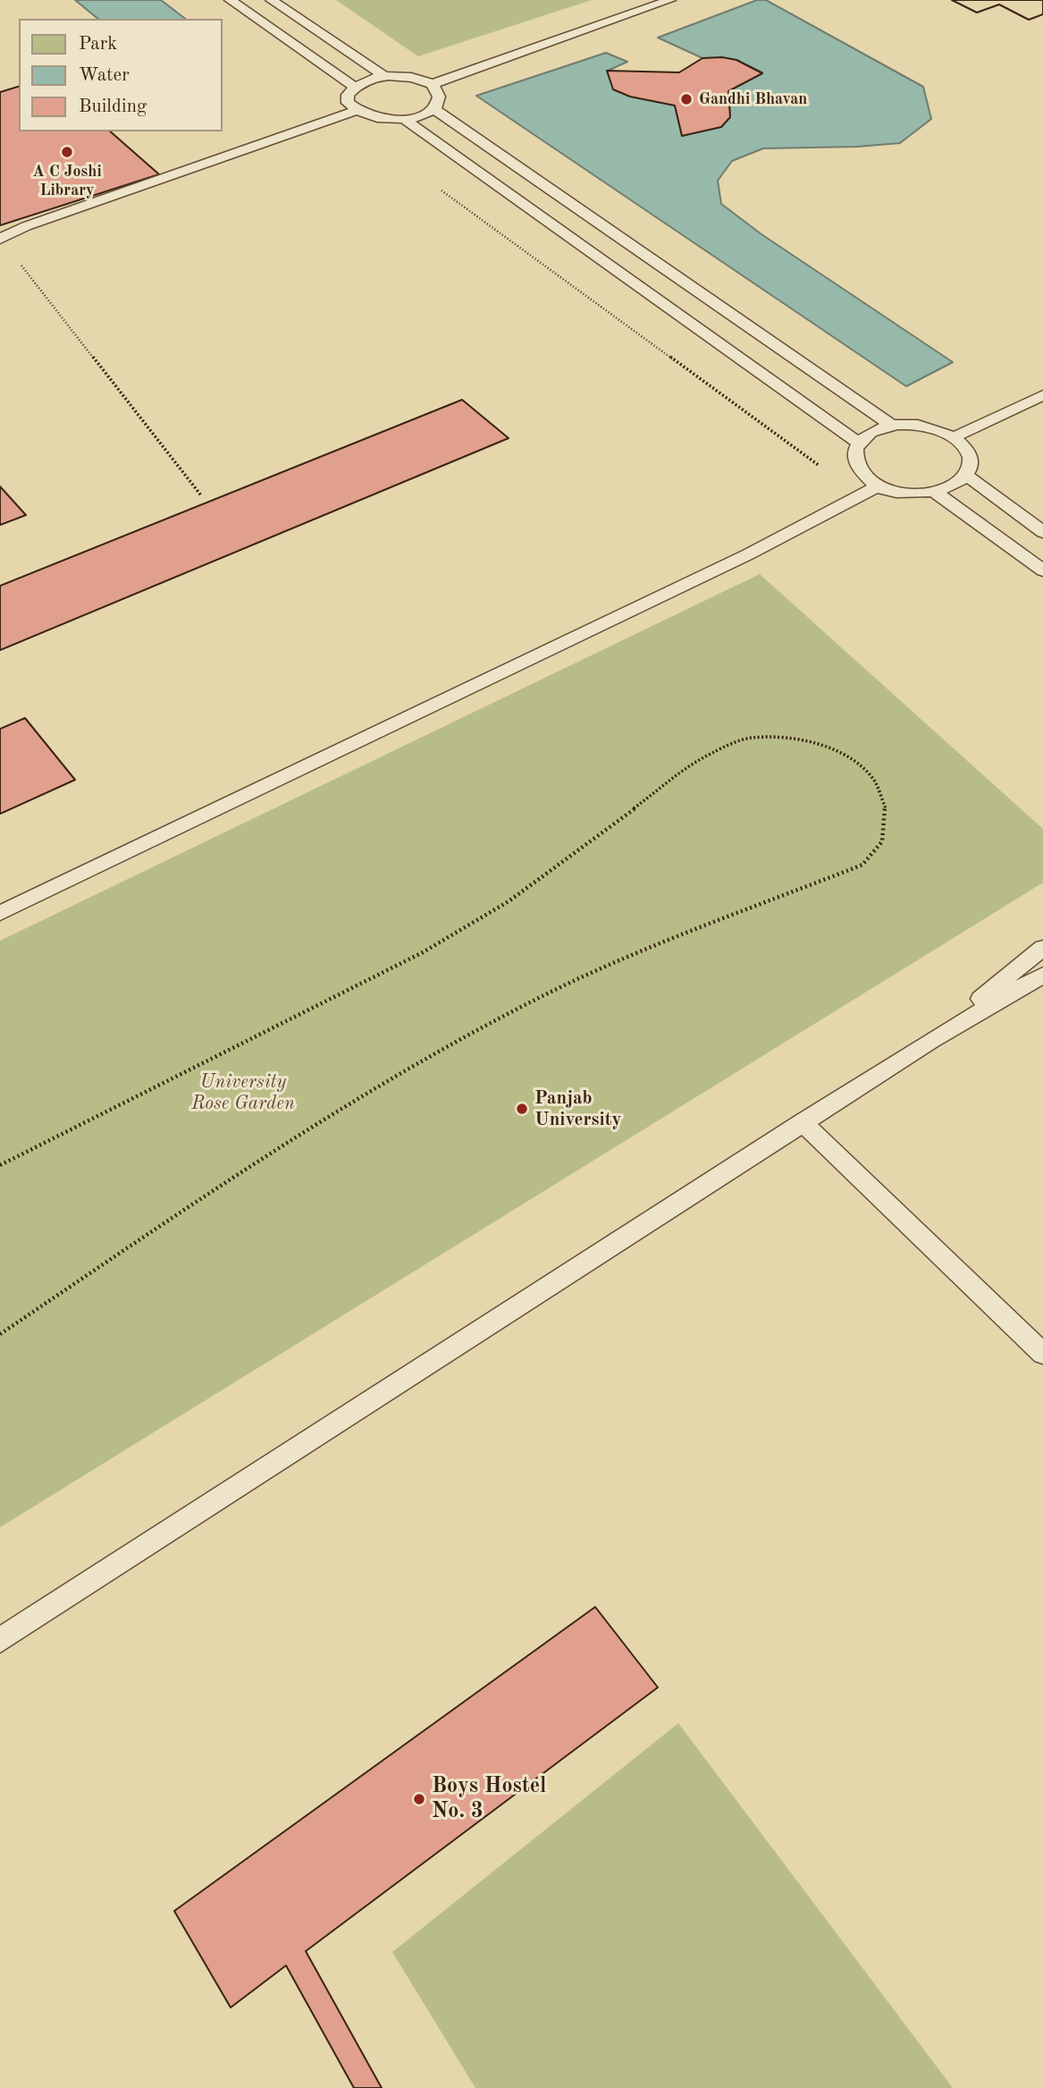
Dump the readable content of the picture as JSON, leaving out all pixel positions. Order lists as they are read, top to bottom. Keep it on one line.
{"parks":["University Rose Garden"],"places":["Gandhi Bhavan","A C Joshi Library","Panjab University","Boys Hostel No. 3"],"legend":["Park","Water","Building"]}
